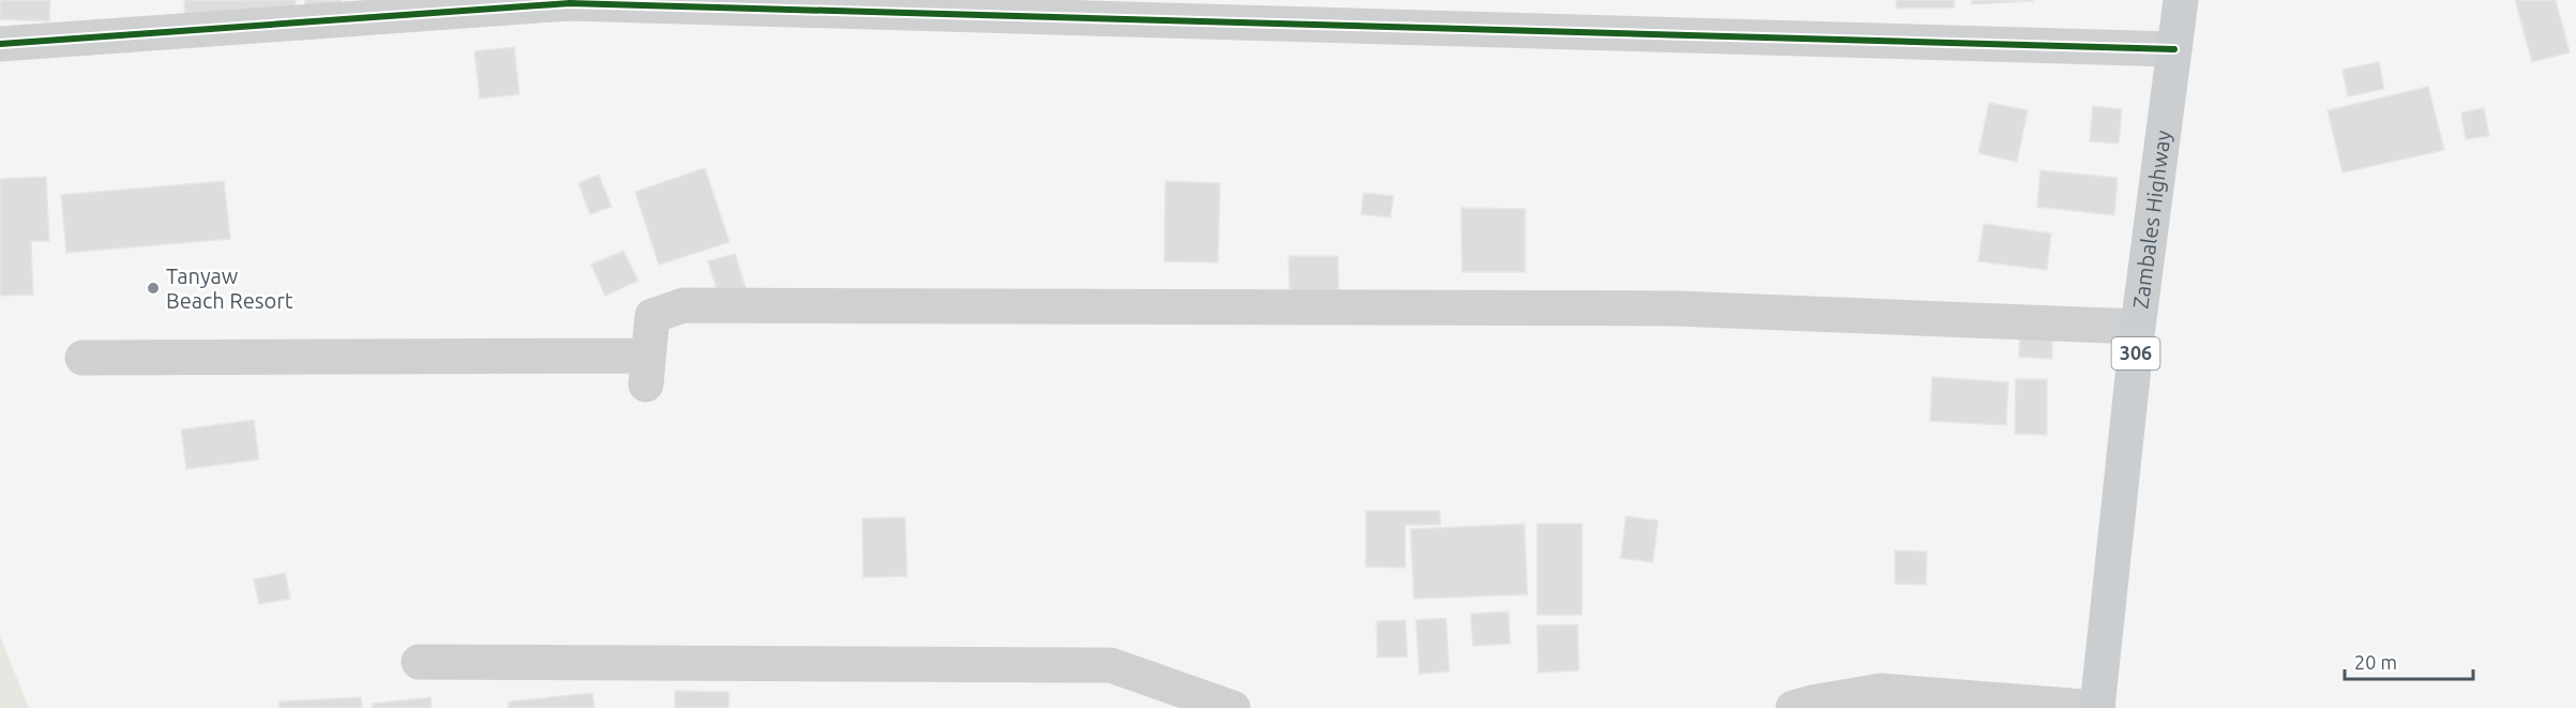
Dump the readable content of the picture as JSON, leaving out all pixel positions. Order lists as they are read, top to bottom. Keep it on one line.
{"streets":{"main road":["Zambales Highway","306"]},"places":["Tanyaw Beach Resort"],"scale_bar":"20 m"}
